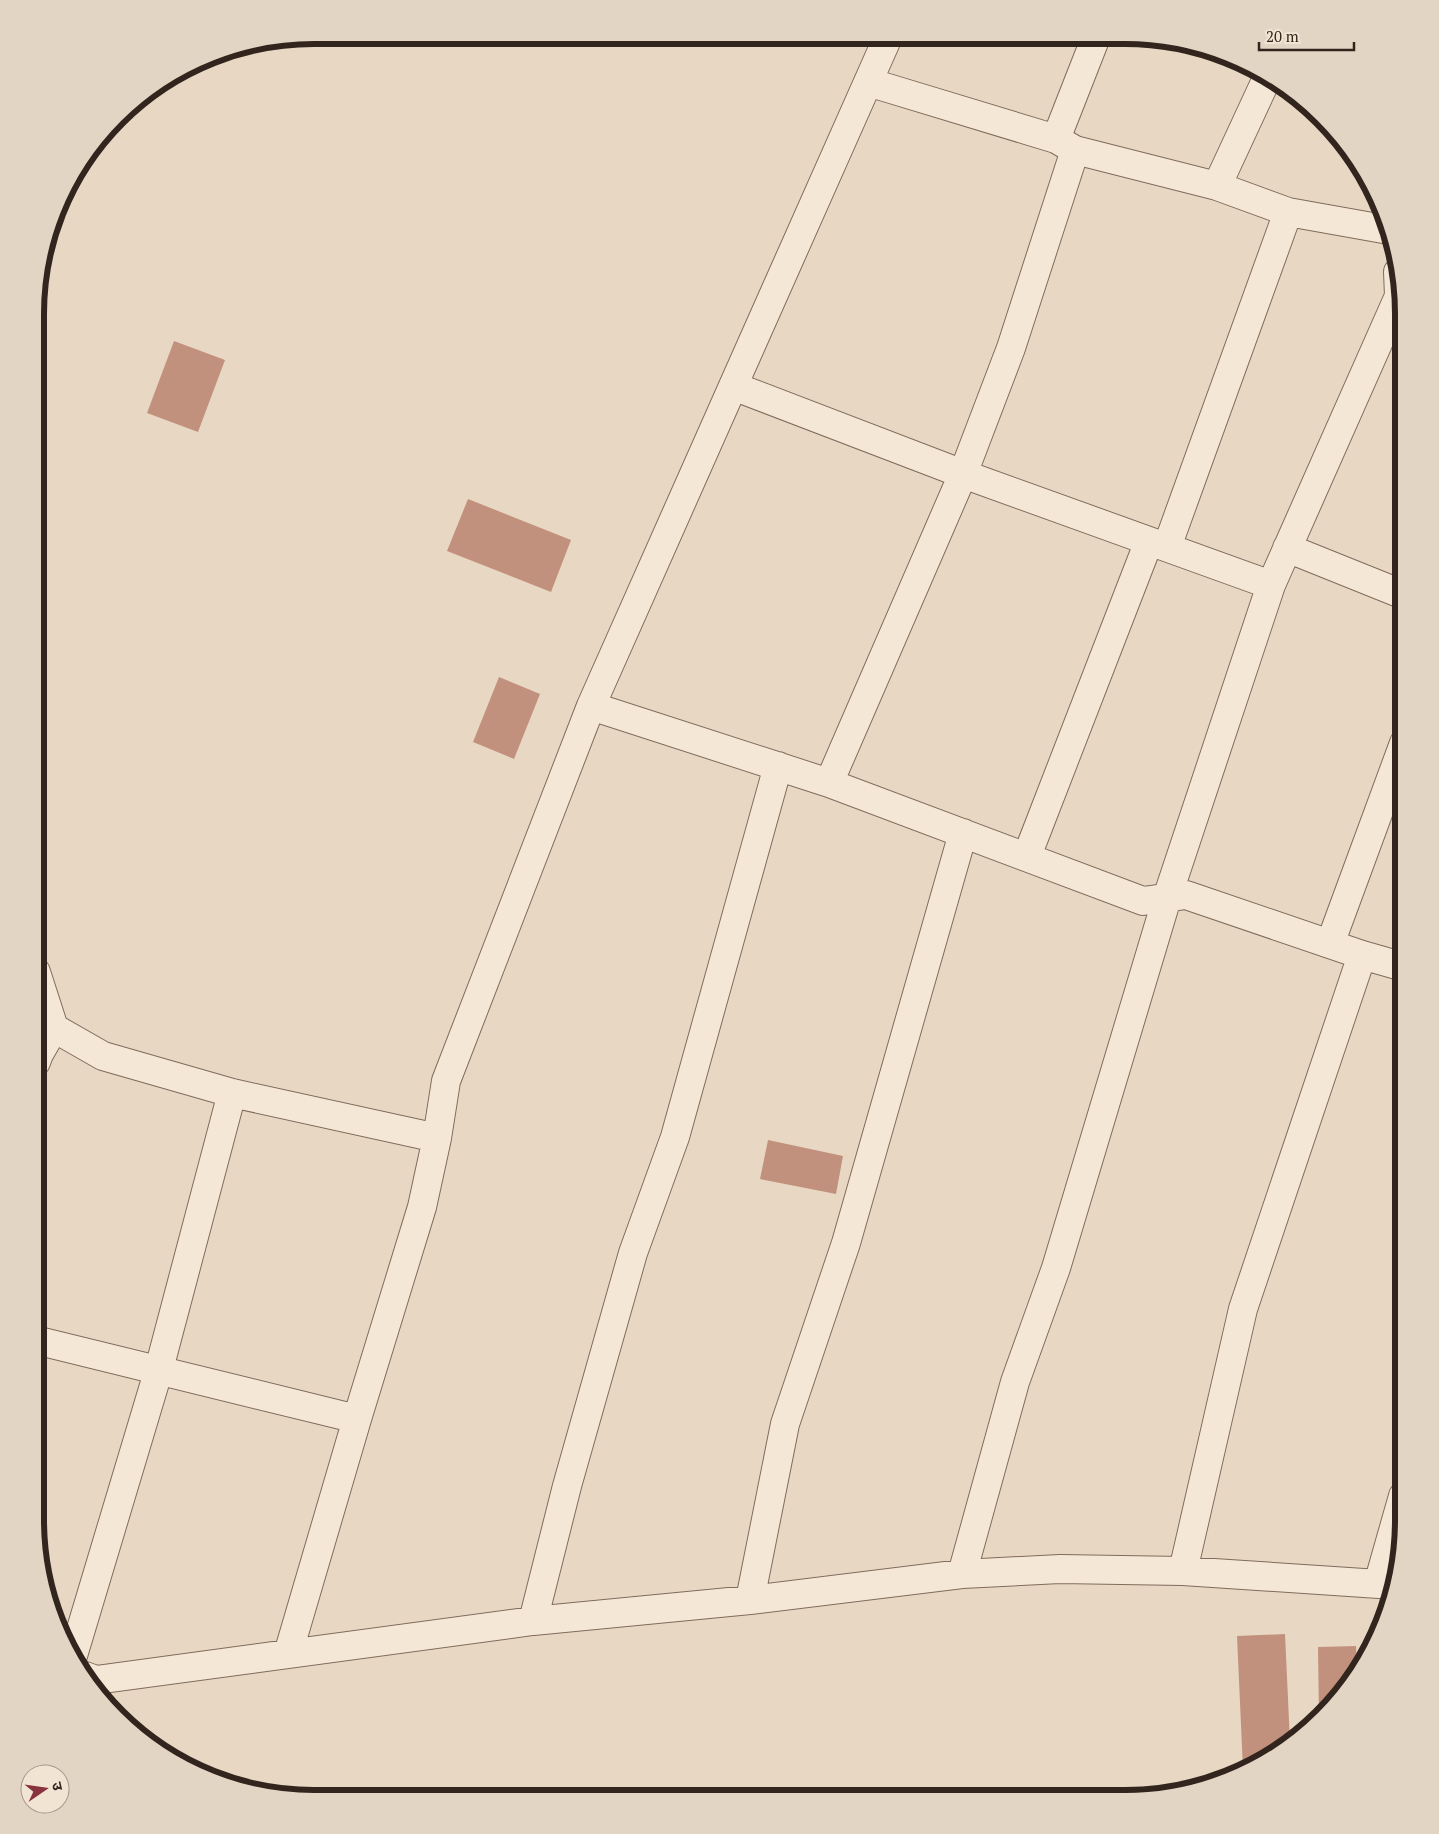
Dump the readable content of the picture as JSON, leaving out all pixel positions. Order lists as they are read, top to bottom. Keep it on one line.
{"scale_bar":"20 m","north":"right"}
